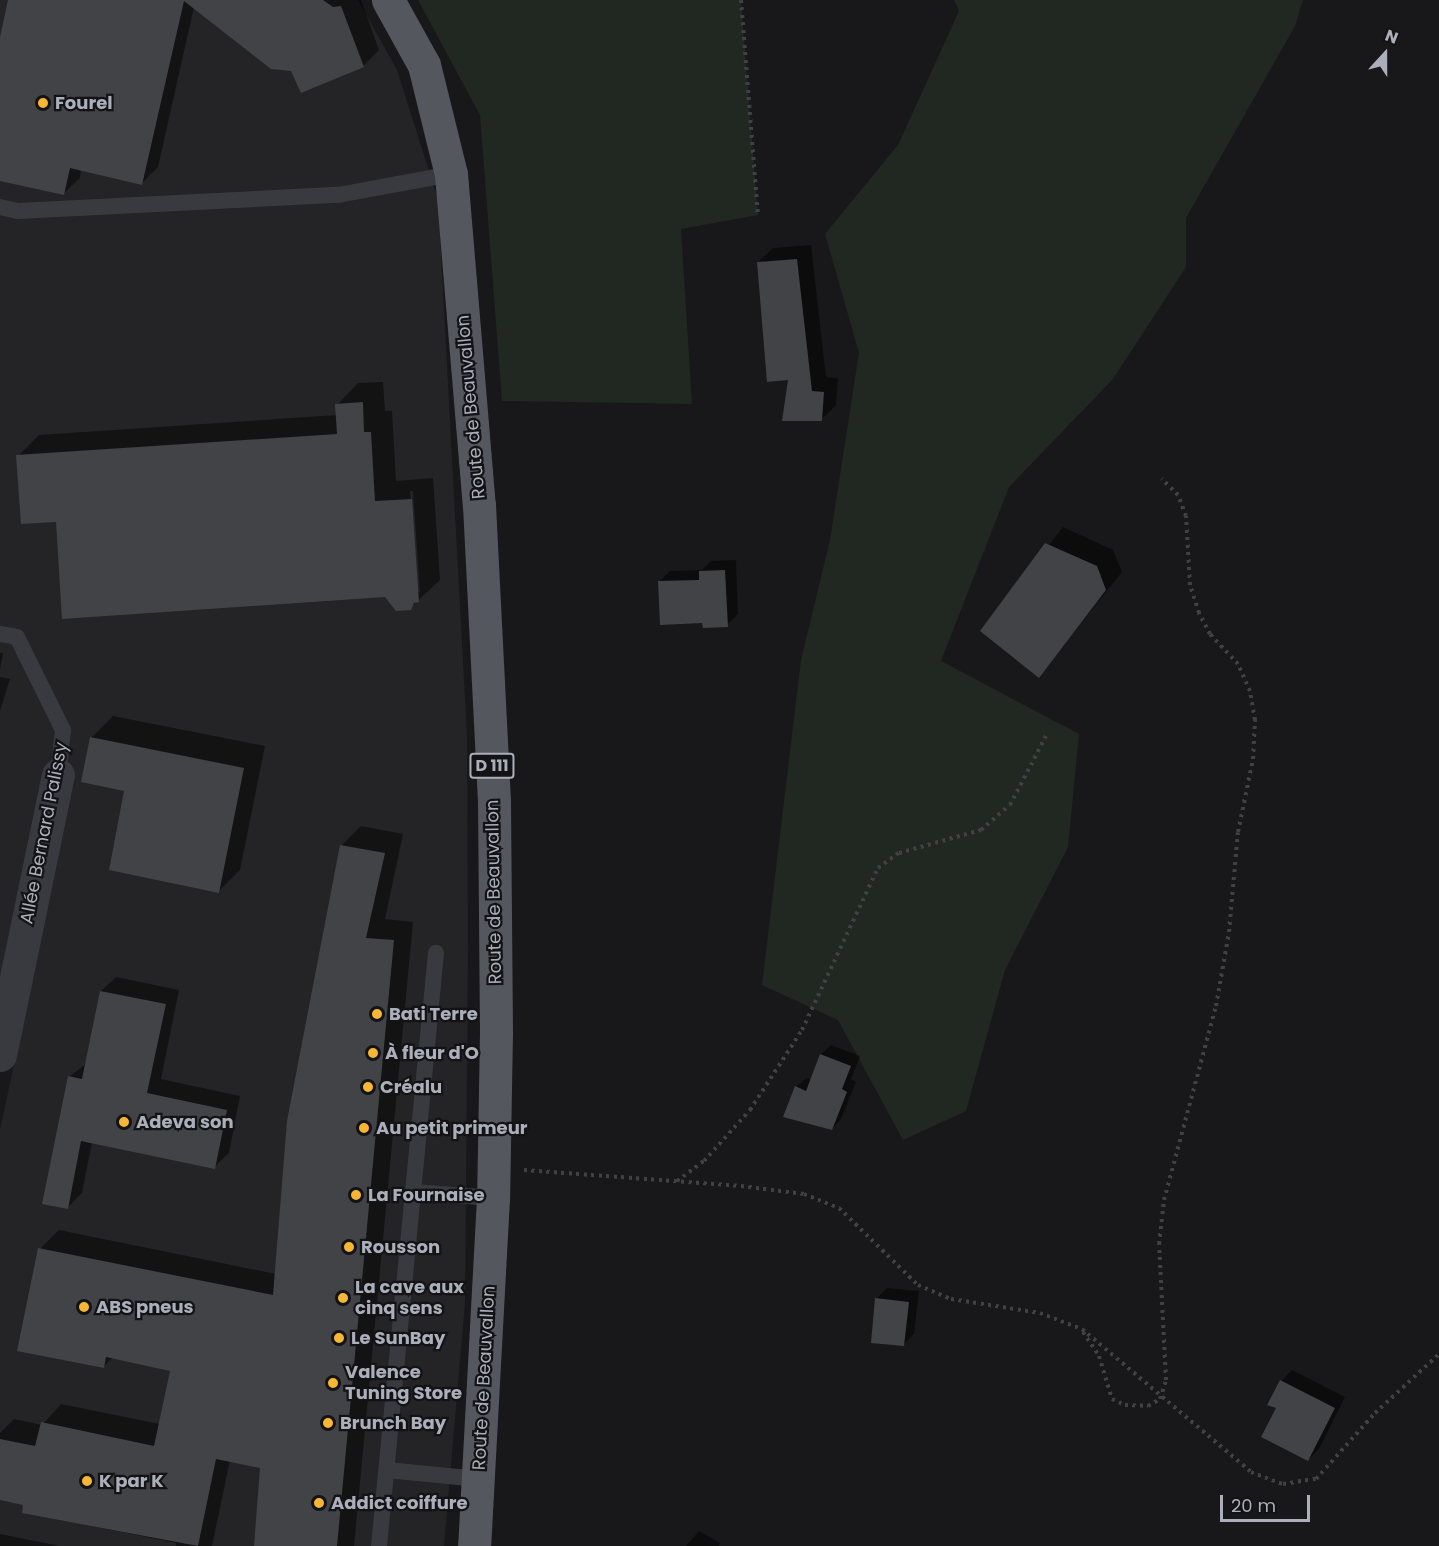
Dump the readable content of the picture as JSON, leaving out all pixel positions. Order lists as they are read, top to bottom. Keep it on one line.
{"streets":{"main road":["Route de Beauvallon","D 111"],"street":["Allée Bernard Palissy"]},"places":["Fourel","Bati Terre","À fleur d'O","Créalu","Adeva son","Au petit primeur","La Fournaise","Rousson","La cave aux cinq sens","ABS pneus","Le SunBay","Valence Tuning Store","Brunch Bay","K par K","Addict coiffure"],"scale_bar":"20 m","north":"top"}
